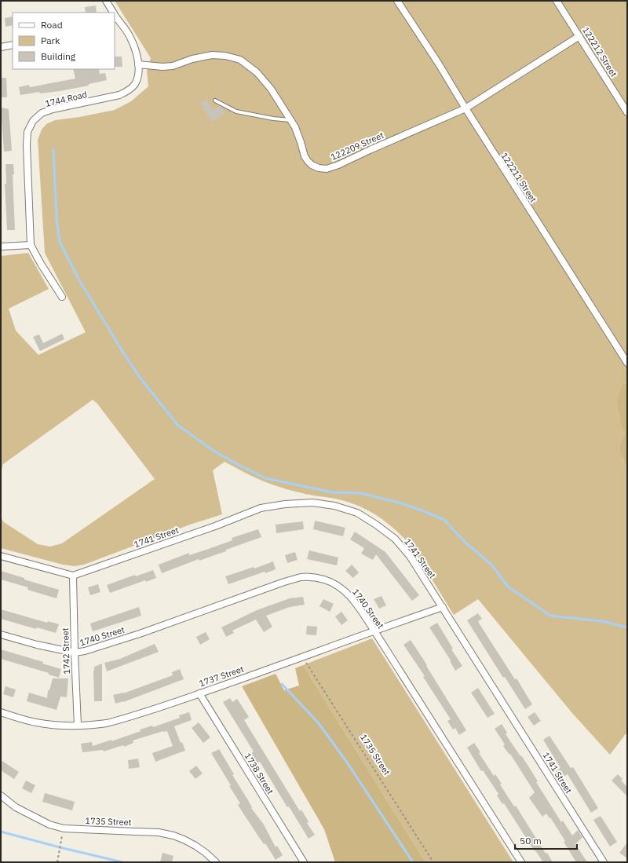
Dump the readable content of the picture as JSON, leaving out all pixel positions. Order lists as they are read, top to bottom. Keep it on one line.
{"streets":{"street":["122212 Street","1744 Road","122209 Street","122211 Street","1741 Street","1740 Street","1742 Street","1737 Street","1735 Street","1738 Street"]},"crossings":[["122212 Street","122209 Street"],["1744 Road","122209 Street"],["122209 Street","122211 Street"],["1741 Street","1742 Street"],["1741 Street","1737 Street"],["1740 Street","1742 Street"],["1740 Street","1737 Street"],["1742 Street","1737 Street"],["1737 Street","1735 Street"],["1737 Street","1738 Street"]],"legend":["Road","Park","Building"],"scale_bar":"50 m"}
